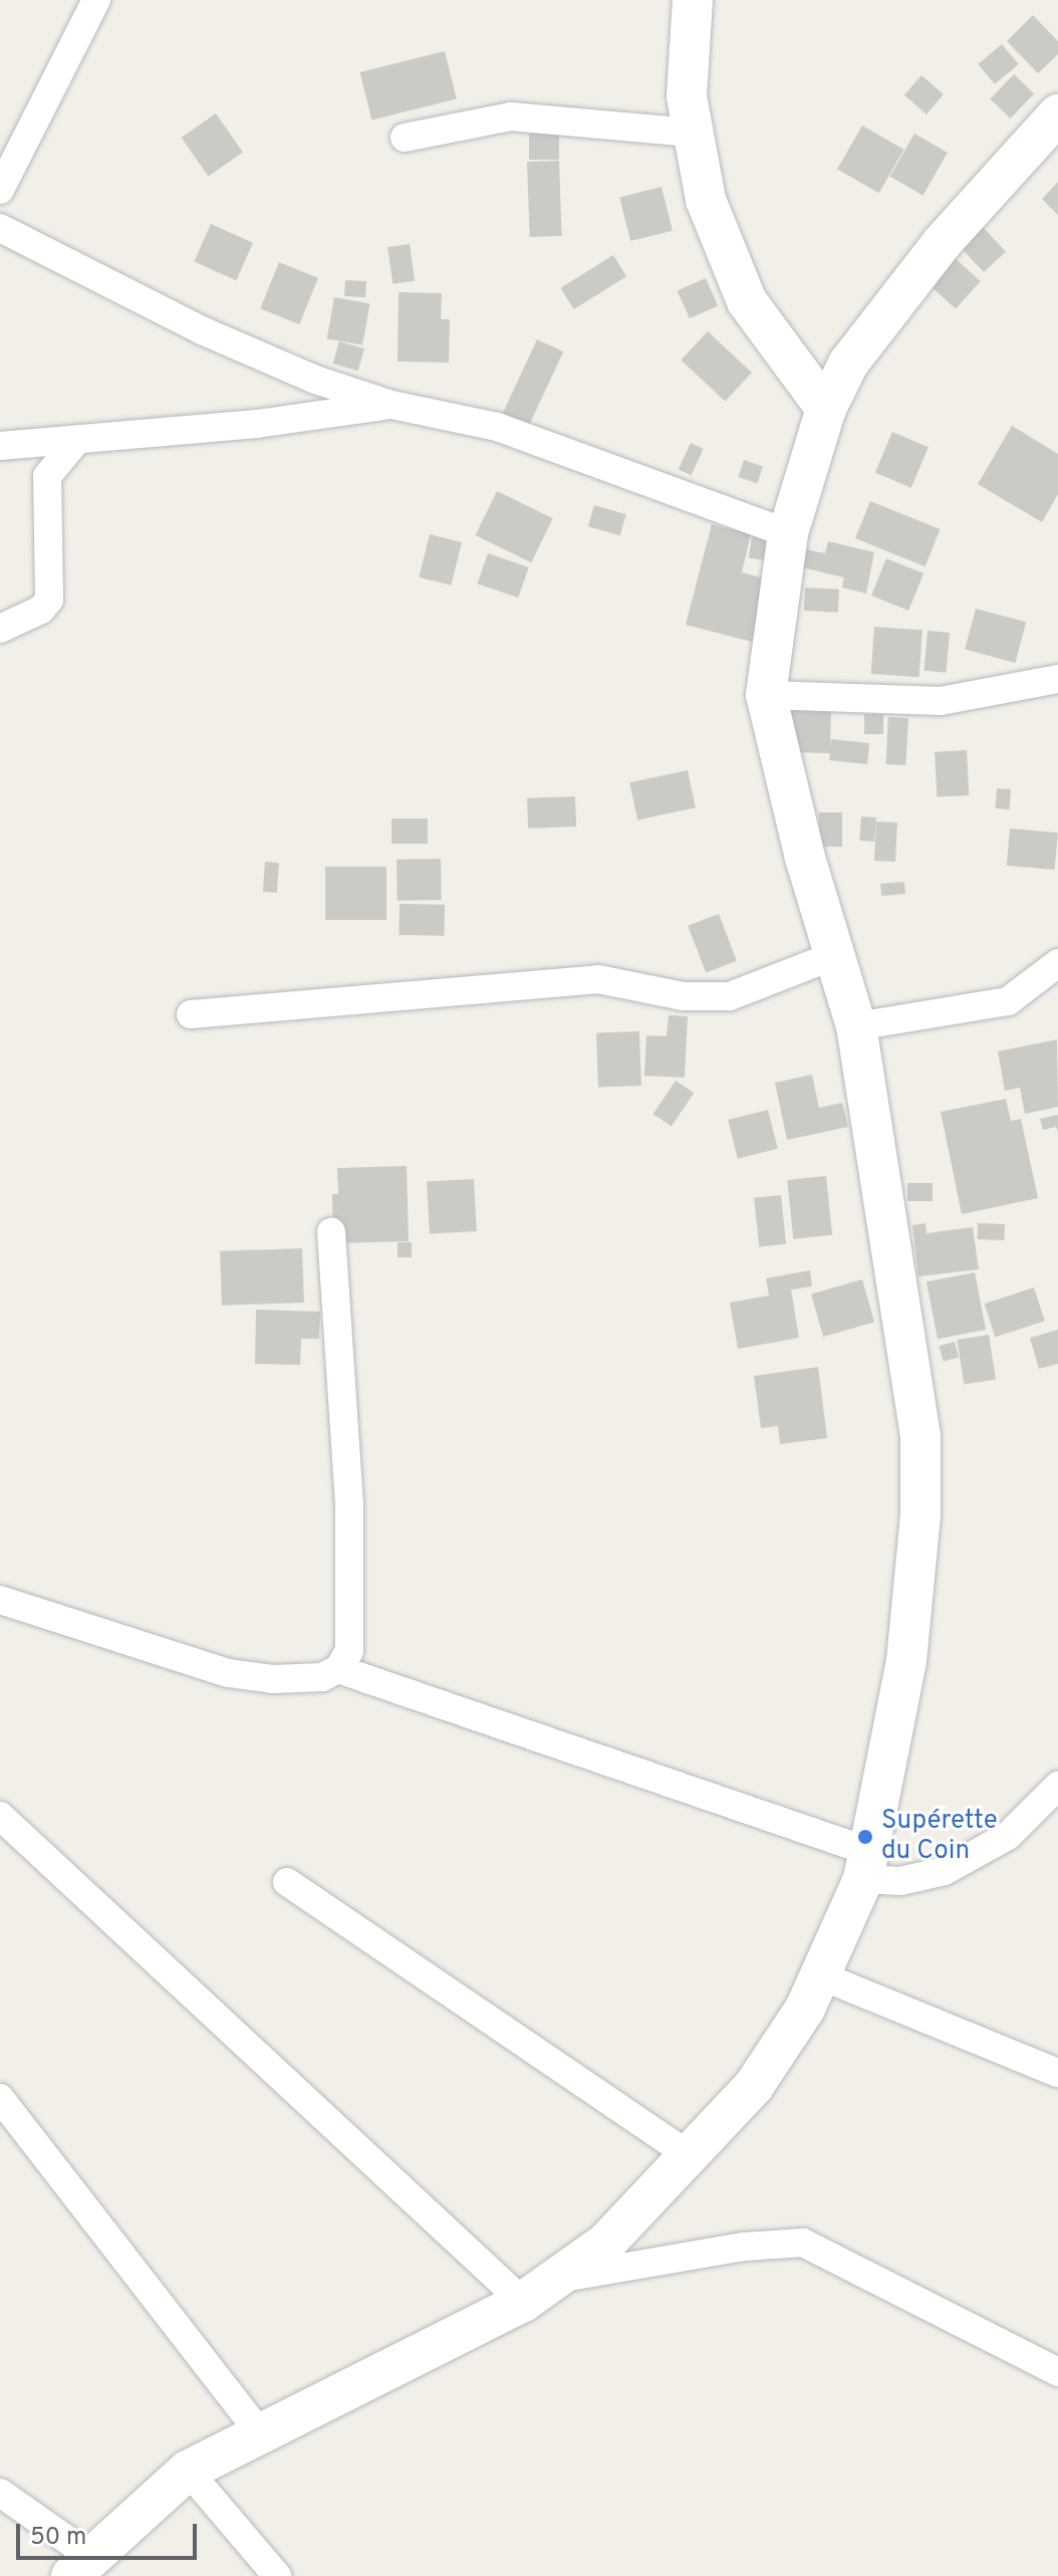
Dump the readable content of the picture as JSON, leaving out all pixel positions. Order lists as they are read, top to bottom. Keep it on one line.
{"places":["Supérette du Coin"],"scale_bar":"50 m"}
